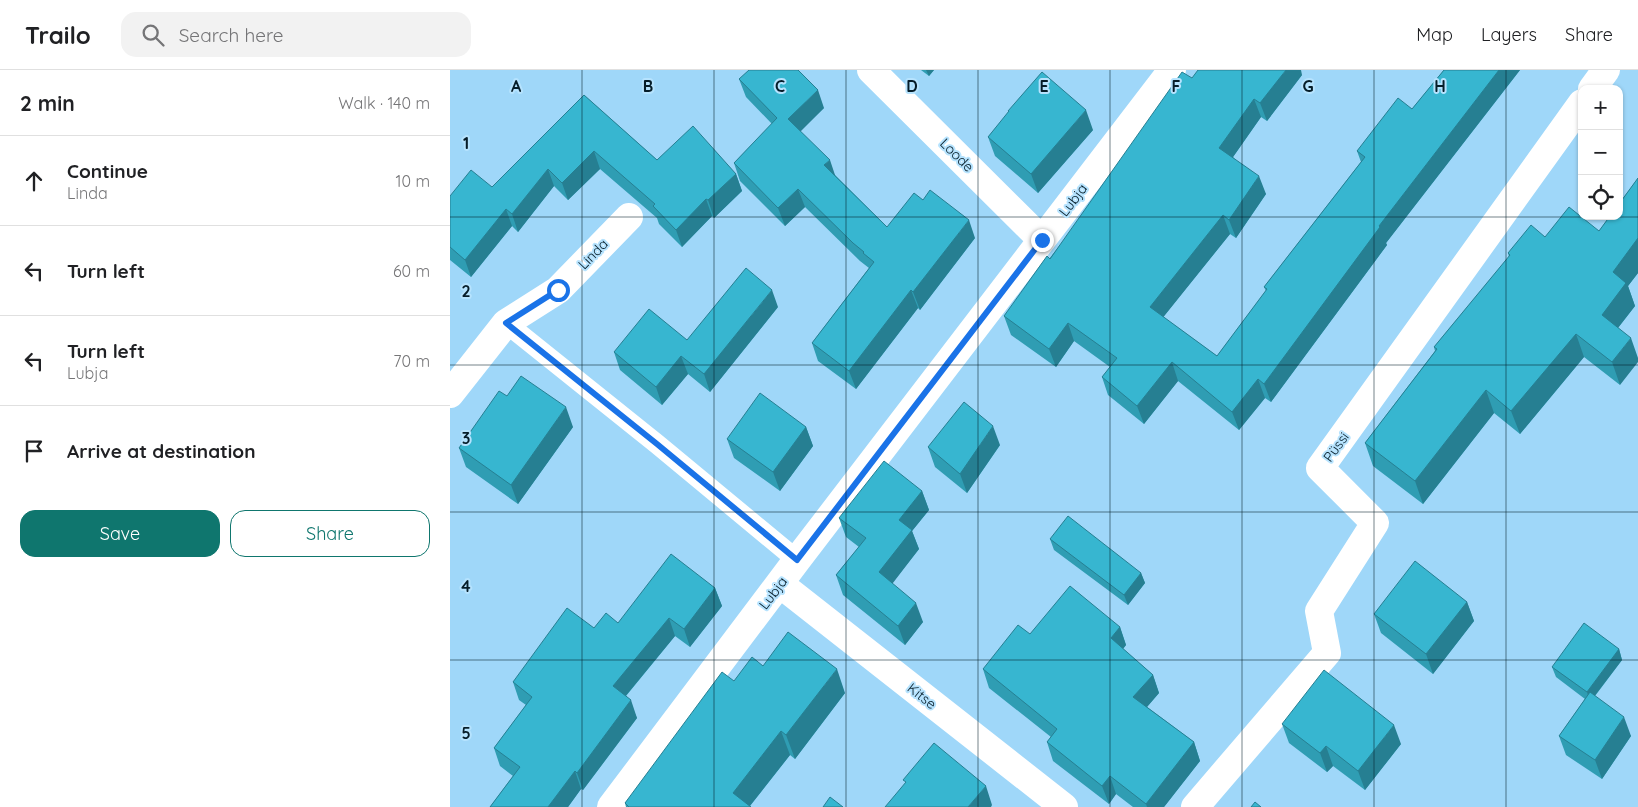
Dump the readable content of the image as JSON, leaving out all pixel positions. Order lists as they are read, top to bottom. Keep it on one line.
{"streets":{"street":["Loode","Lubja","Linda","Püssi","Kitse"]},"crossings":[["Loode","Lubja"],["Lubja","Kitse"]],"page":{"header":"Trailo","search":"Search here","nav":["Map","Layers","Share"],"heading":["2 min","Walk · 140 m"],"map_buttons":["+","−"],"list":[["Continue","Linda","10 m"],["Turn left","60 m"],["Turn left","Lubja","70 m"],"Arrive at destination"],"buttons":["Save","Share"]},"grid":{"columns":["A","B","C","D","E","F","G","H"],"rows":["1","2","3","4","5"]}}
